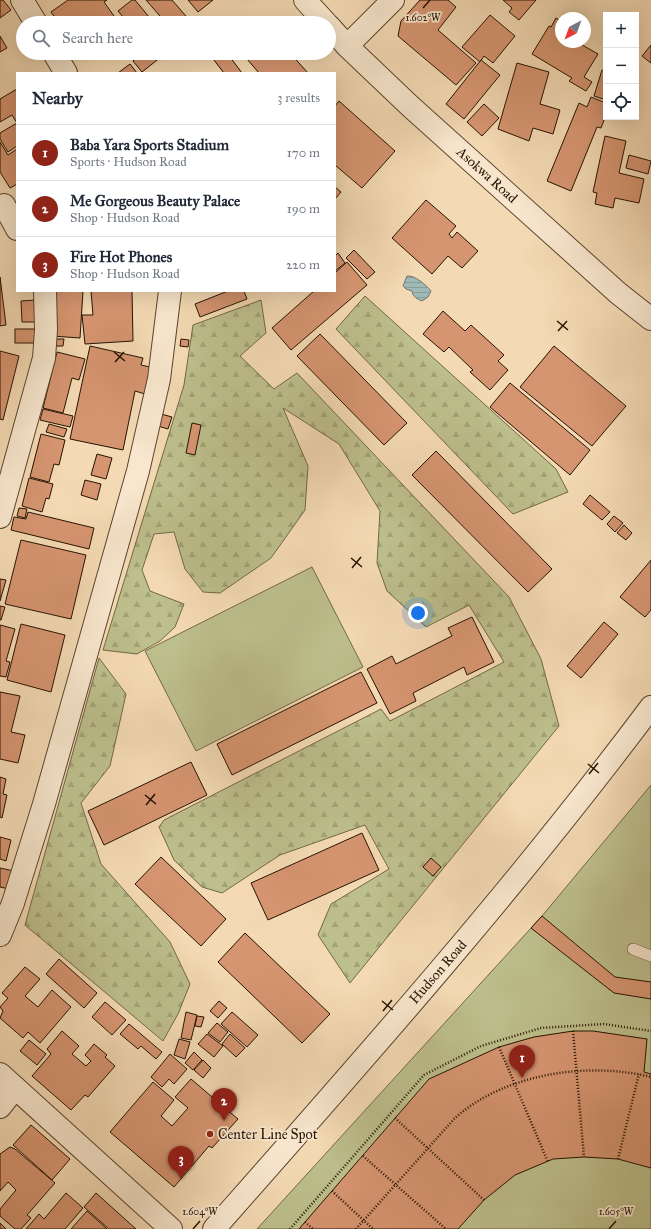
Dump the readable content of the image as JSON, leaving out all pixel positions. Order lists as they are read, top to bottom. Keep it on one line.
{"streets":{"street":["Asokwa Road","Hudson Road"]},"places":["Center Line Spot"],"north":"bottom left","page":{"map_buttons":["+","−"],"search":"Search here","heading":["Nearby","3 results"],"list":[{"mark":"1","name":"Baba Yara Sports Stadium","note":"Sports · Hudson Road","value":"170 m"},{"mark":"2","name":"Me Gorgeous Beauty Palace","note":"Shop · Hudson Road","value":"190 m"},{"mark":"3","name":"Fire Hot Phones","note":"Shop · Hudson Road","value":"220 m"}],"pins":["1","2","3"]},"coordinates":["1.602°W","1.604°W","1.605°W"]}
